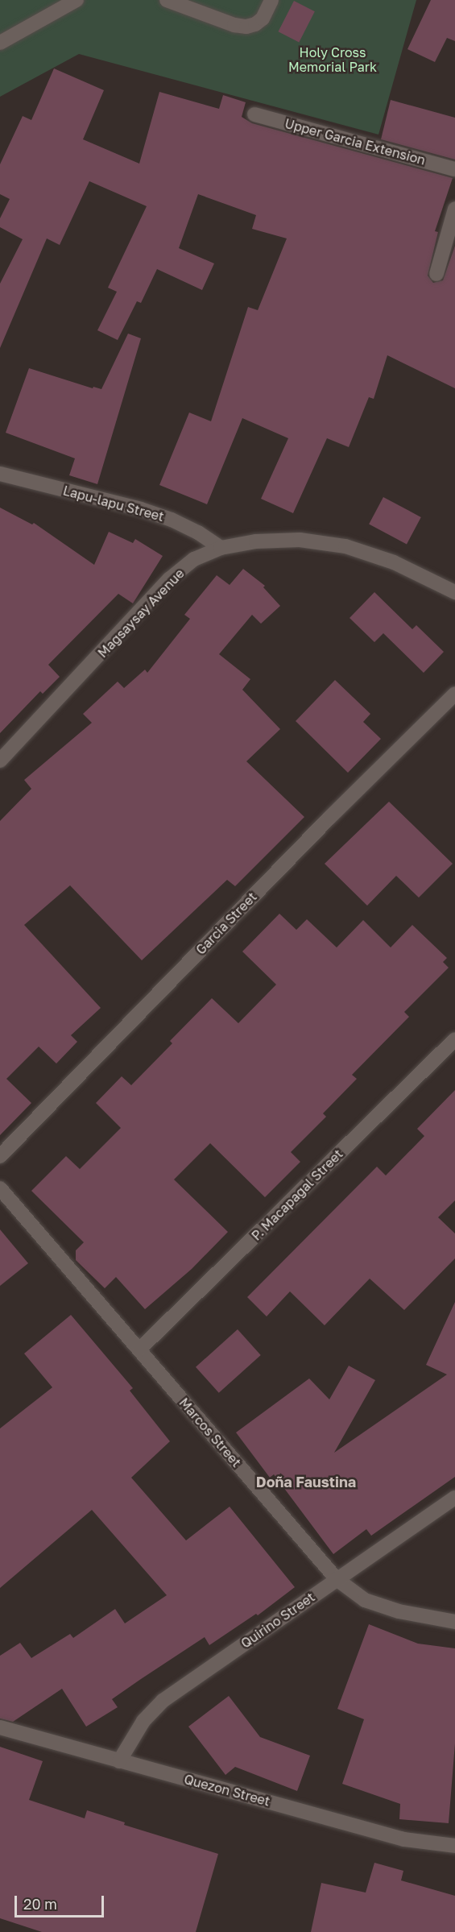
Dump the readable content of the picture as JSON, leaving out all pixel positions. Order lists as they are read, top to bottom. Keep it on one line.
{"streets":{"street":["Upper Garcia Extension","Lapu-lapu Street","Magsaysay Avenue","Garcia Street","P. Macapagal Street","Marcos Street","Quirino Street","Quezon Street"]},"crossings":[["Lapu-lapu Street","Magsaysay Avenue"],["P. Macapagal Street","Marcos Street"],["Marcos Street","Quirino Street"],["Quirino Street","Quezon Street"]],"districts":["Doña Faustina"],"parks":["Holy Cross Memorial Park"],"scale_bar":"20 m"}
